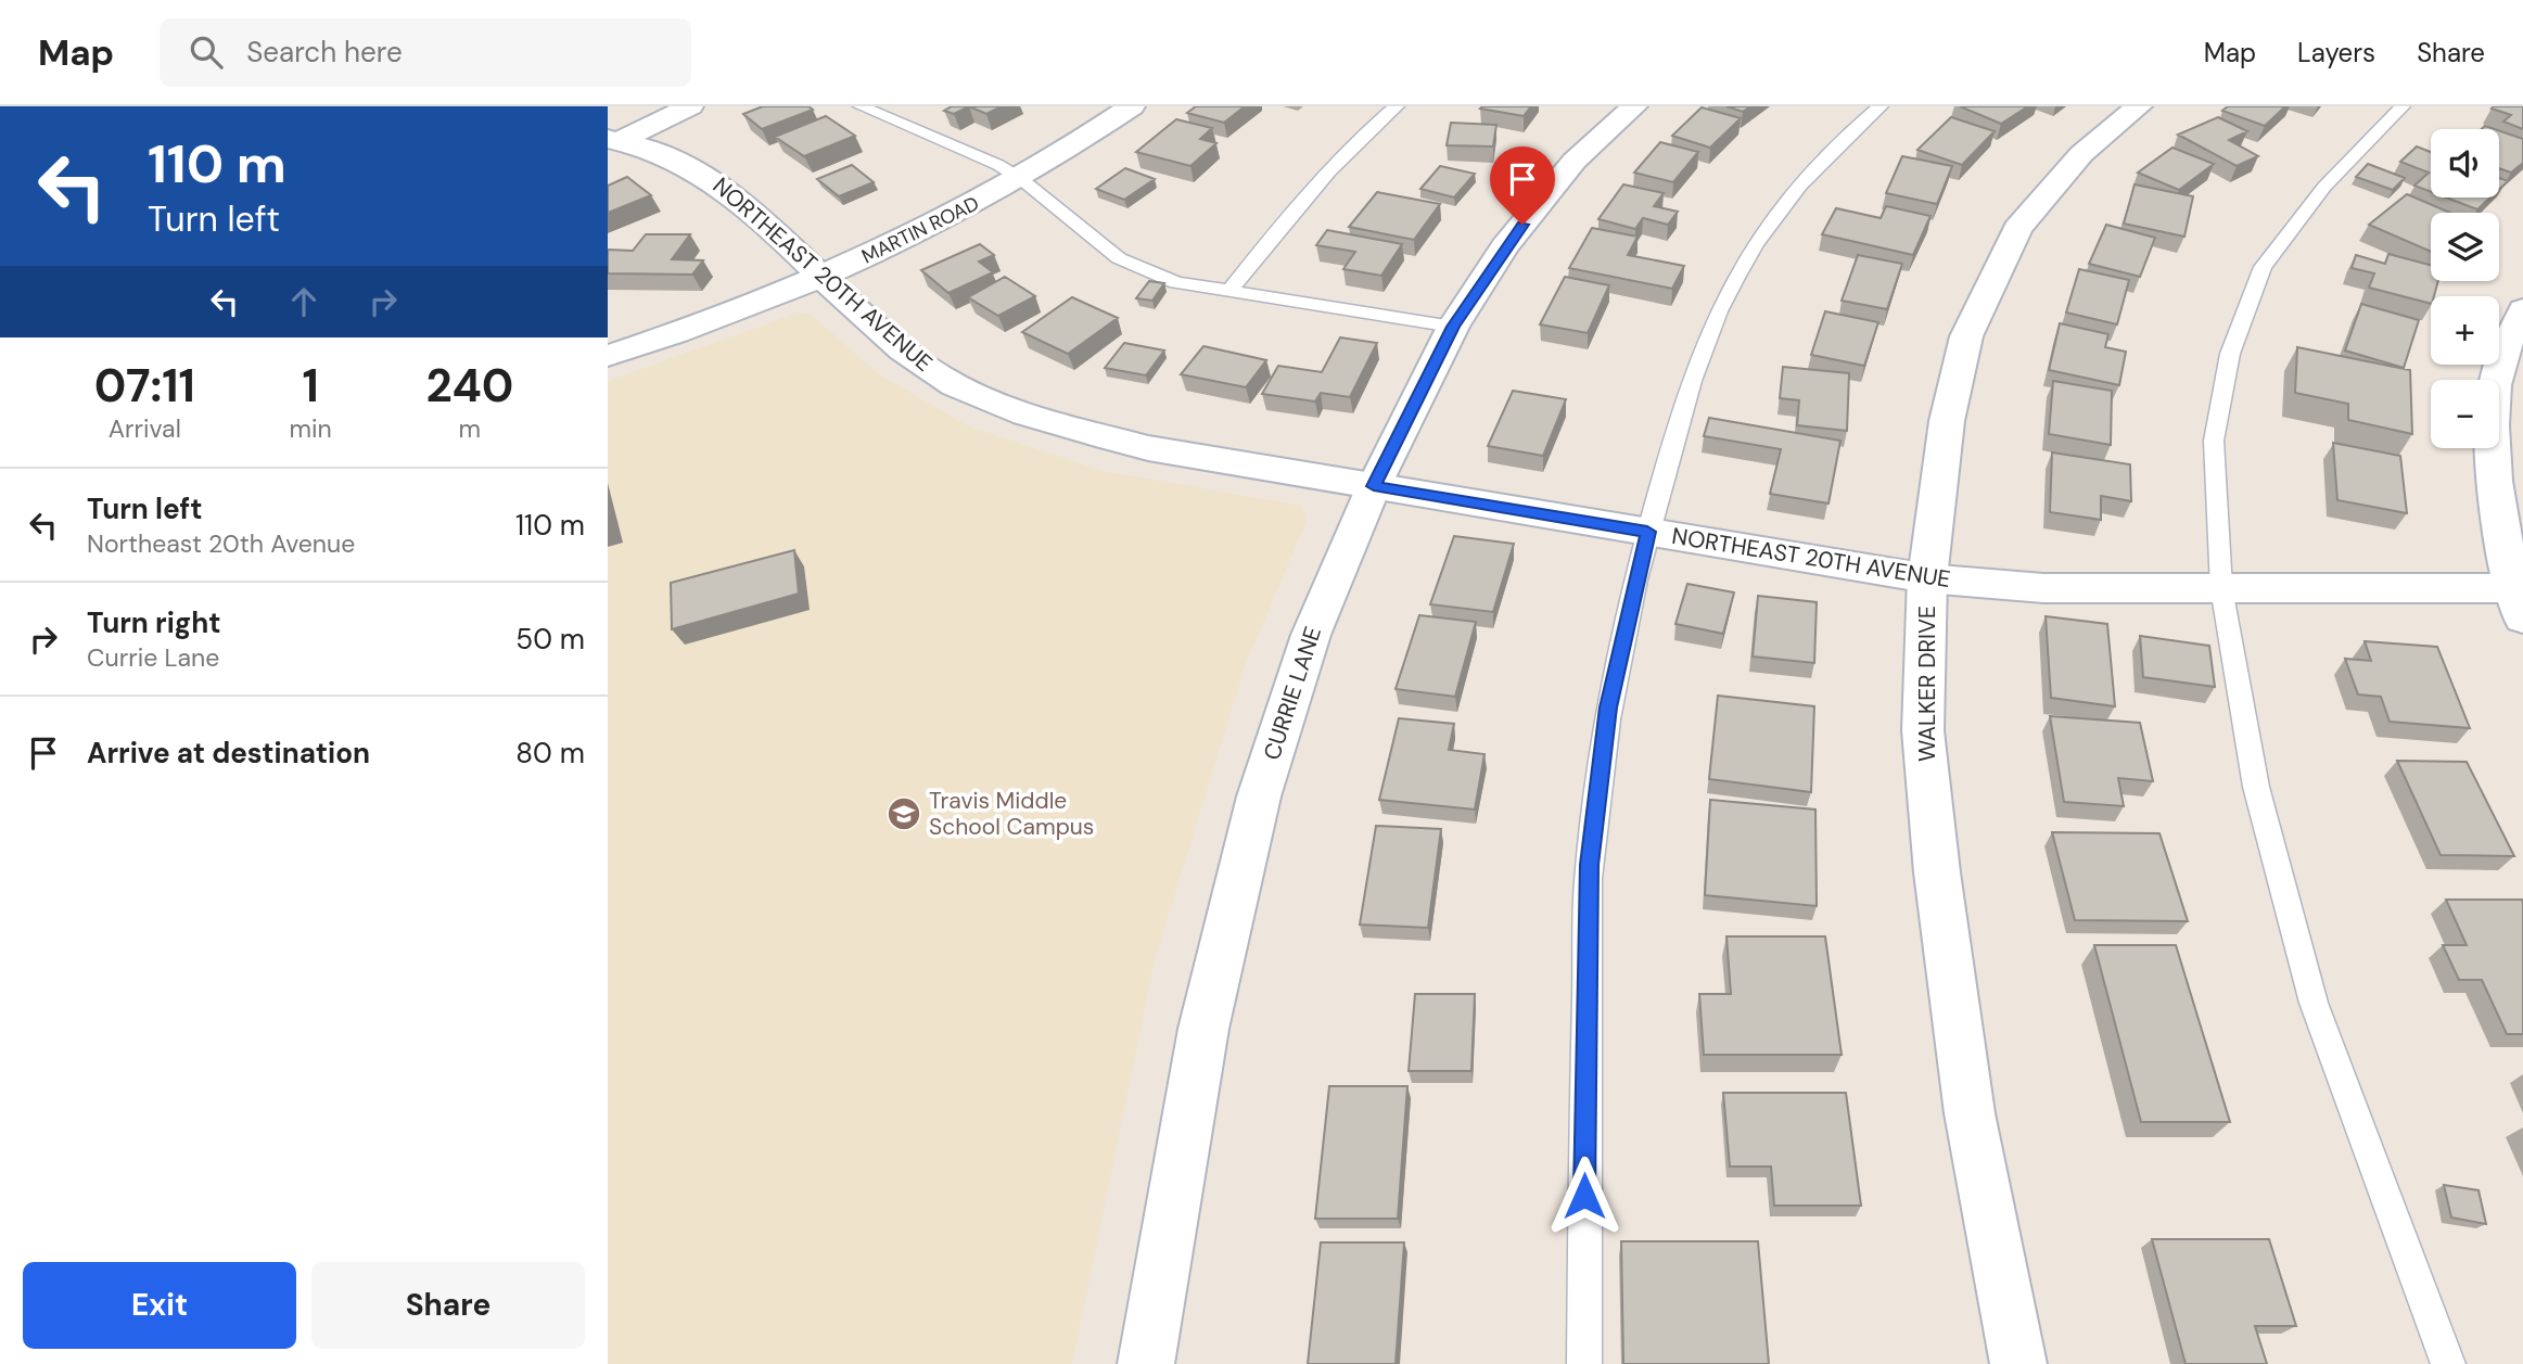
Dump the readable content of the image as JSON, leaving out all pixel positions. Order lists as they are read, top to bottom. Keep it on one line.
{"streets":{"street":["MARTIN ROAD","NORTHEAST 20TH AVENUE","WALKER DRIVE","CURRIE LANE"]},"crossings":[["MARTIN ROAD","NORTHEAST 20TH AVENUE"],["NORTHEAST 20TH AVENUE","WALKER DRIVE"],["NORTHEAST 20TH AVENUE","CURRIE LANE"]],"places":{"school or university":["Travis Middle School Campus"]},"page":{"header":"Map","search":"Search here","nav":["Map","Layers","Share"],"turn":["110 m","Turn left"],"map_buttons":["+","−"],"eta":["07:11","Arrival","1","min","240","m"],"list":[{"name":"Turn left","note":"Northeast 20th Avenue","value":"110 m"},{"name":"Turn right","note":"Currie Lane","value":"50 m"},{"name":"Arrive at destination","value":"80 m"}],"buttons":["Exit","Share"]}}
